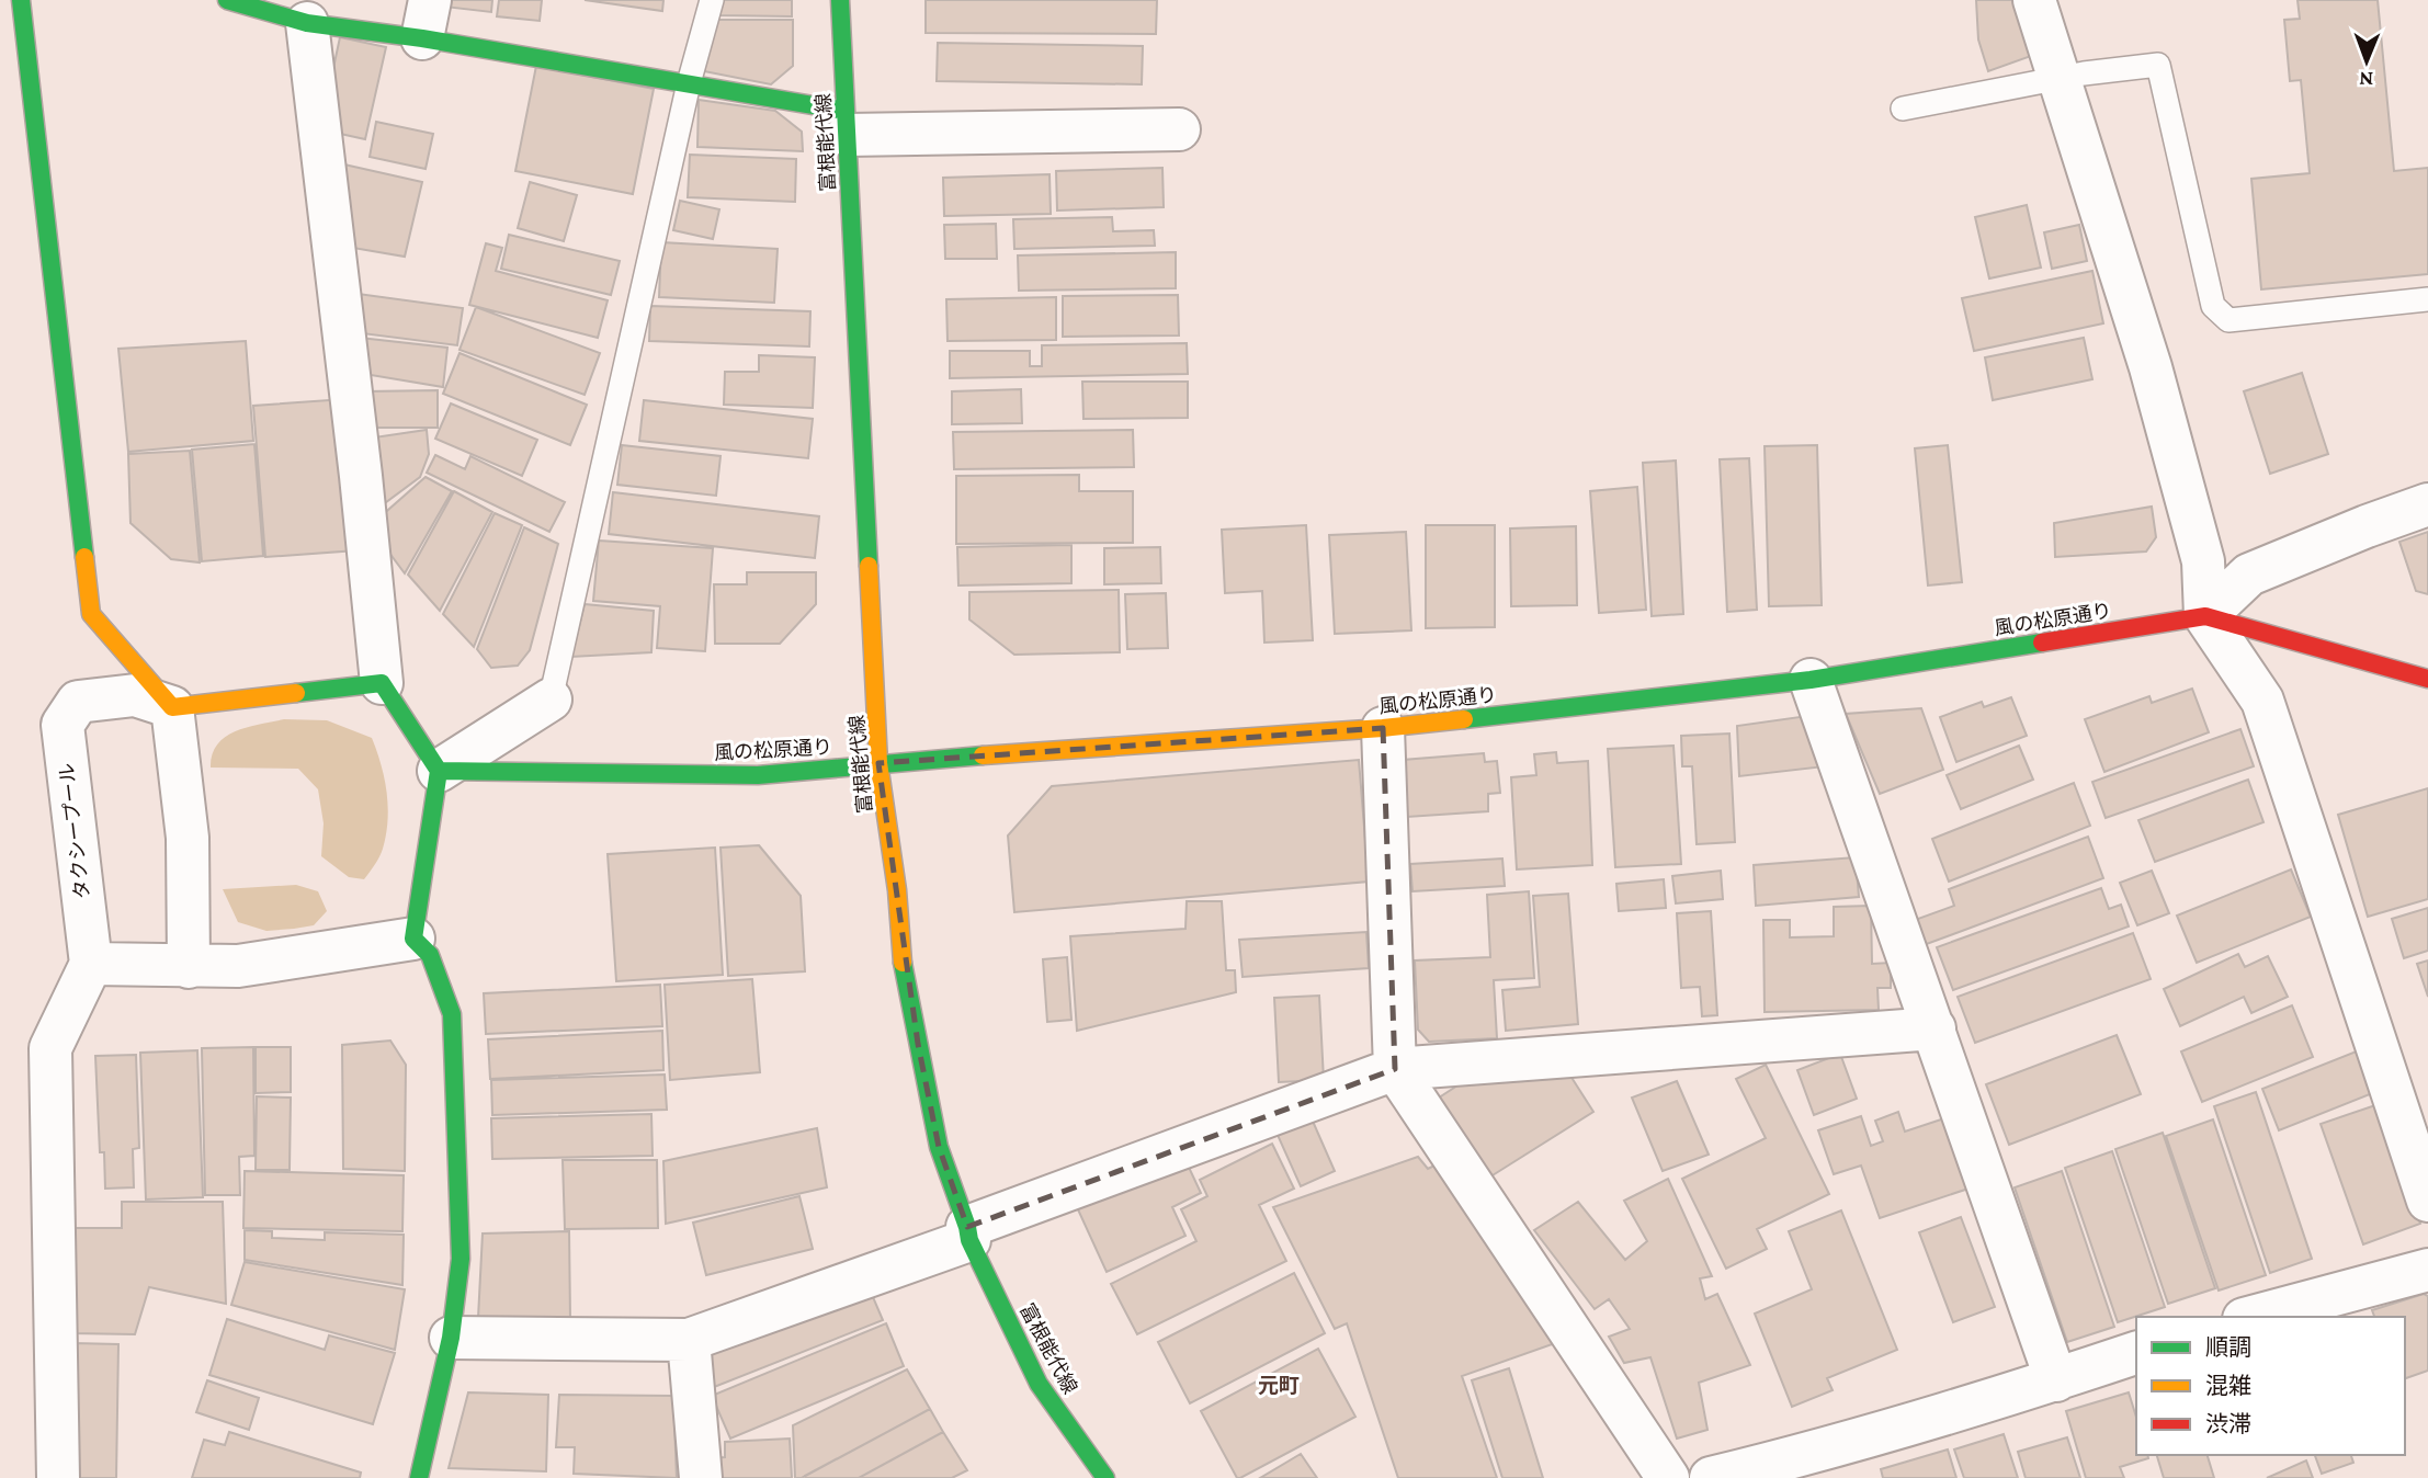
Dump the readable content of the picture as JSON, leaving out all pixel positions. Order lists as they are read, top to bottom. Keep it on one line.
{"streets":{"street":["富根能代線","風の松原通り","タクシープール"]},"crossings":[["富根能代線","風の松原通り"]],"districts":["元町"],"legend":["順調","混雑","渋滞"],"north":"bottom"}
